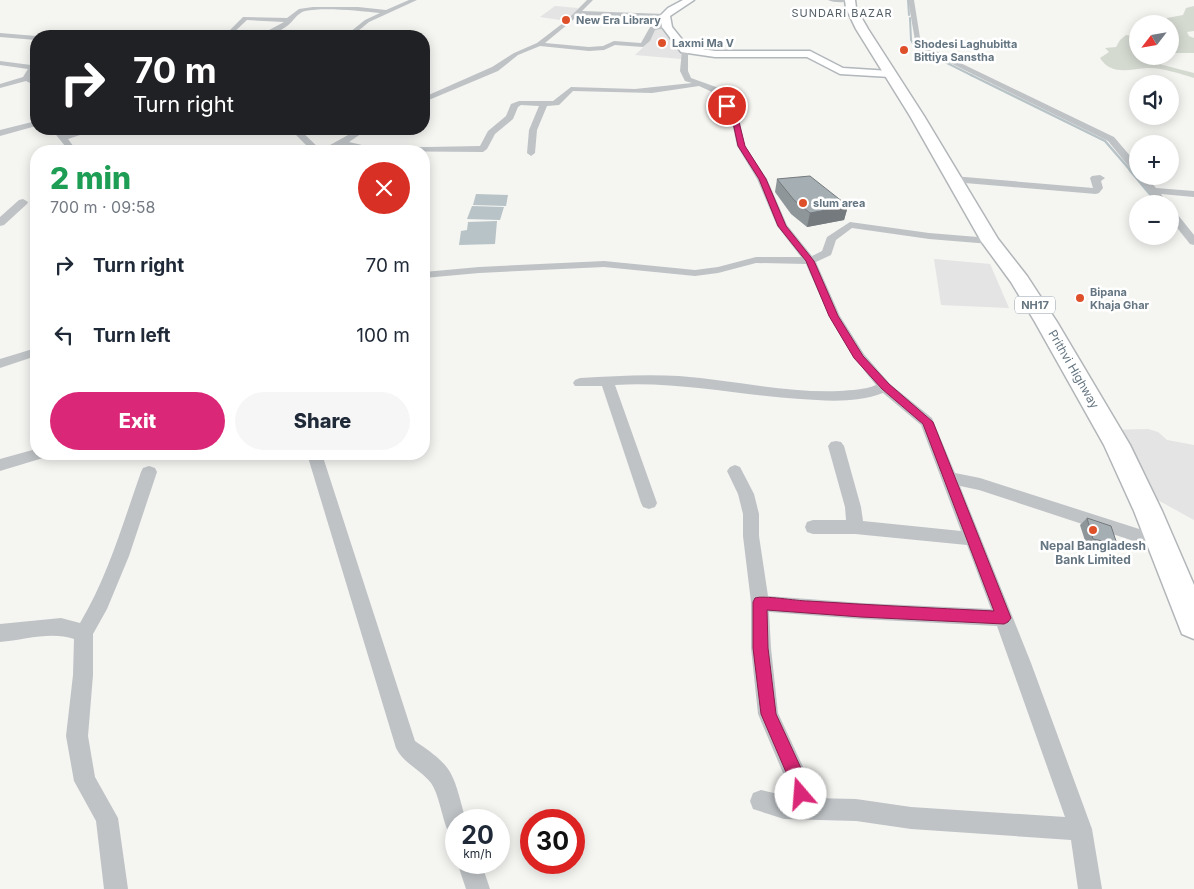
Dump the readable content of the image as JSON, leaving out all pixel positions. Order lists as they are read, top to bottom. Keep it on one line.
{"streets":{"highway":["NH17","Prithvi Highway"]},"districts":["SUNDARI BAZAR"],"places":["New Era Library","Laxmi Ma V","Shodesi Laghubitta Bittiya Sanstha","slum area","Bipana Khaja Ghar","Nepal Bangladesh Bank Limited"],"north":"bottom left","page":{"map_buttons":["+","−"],"turn":["70 m","Turn right"],"heading":["2 min","700 m · 09:58"],"list":[{"name":"Turn right","value":"70 m"},{"name":"Turn left","value":"100 m"}],"buttons":["Exit","Share"],"speed":"20 km/h","limit":"30"}}
